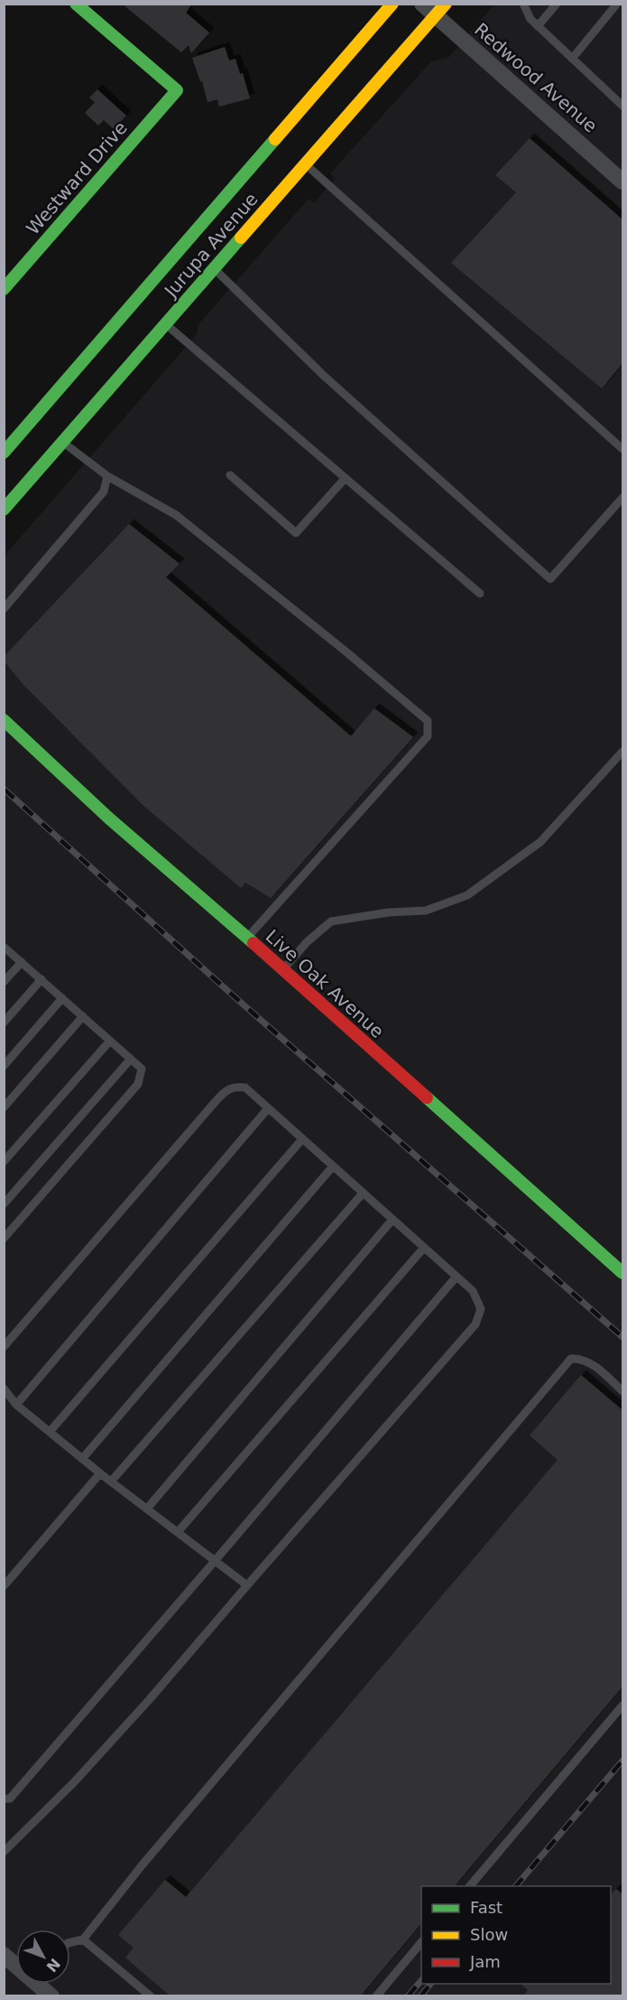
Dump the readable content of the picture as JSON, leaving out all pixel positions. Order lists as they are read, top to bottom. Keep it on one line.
{"streets":{"main road":["Westward Drive","Jurupa Avenue","Live Oak Avenue"],"street":["Redwood Avenue"]},"crossings":[["Redwood Avenue","Jurupa Avenue"]],"legend":["Fast","Slow","Jam"],"north":"bottom right"}
